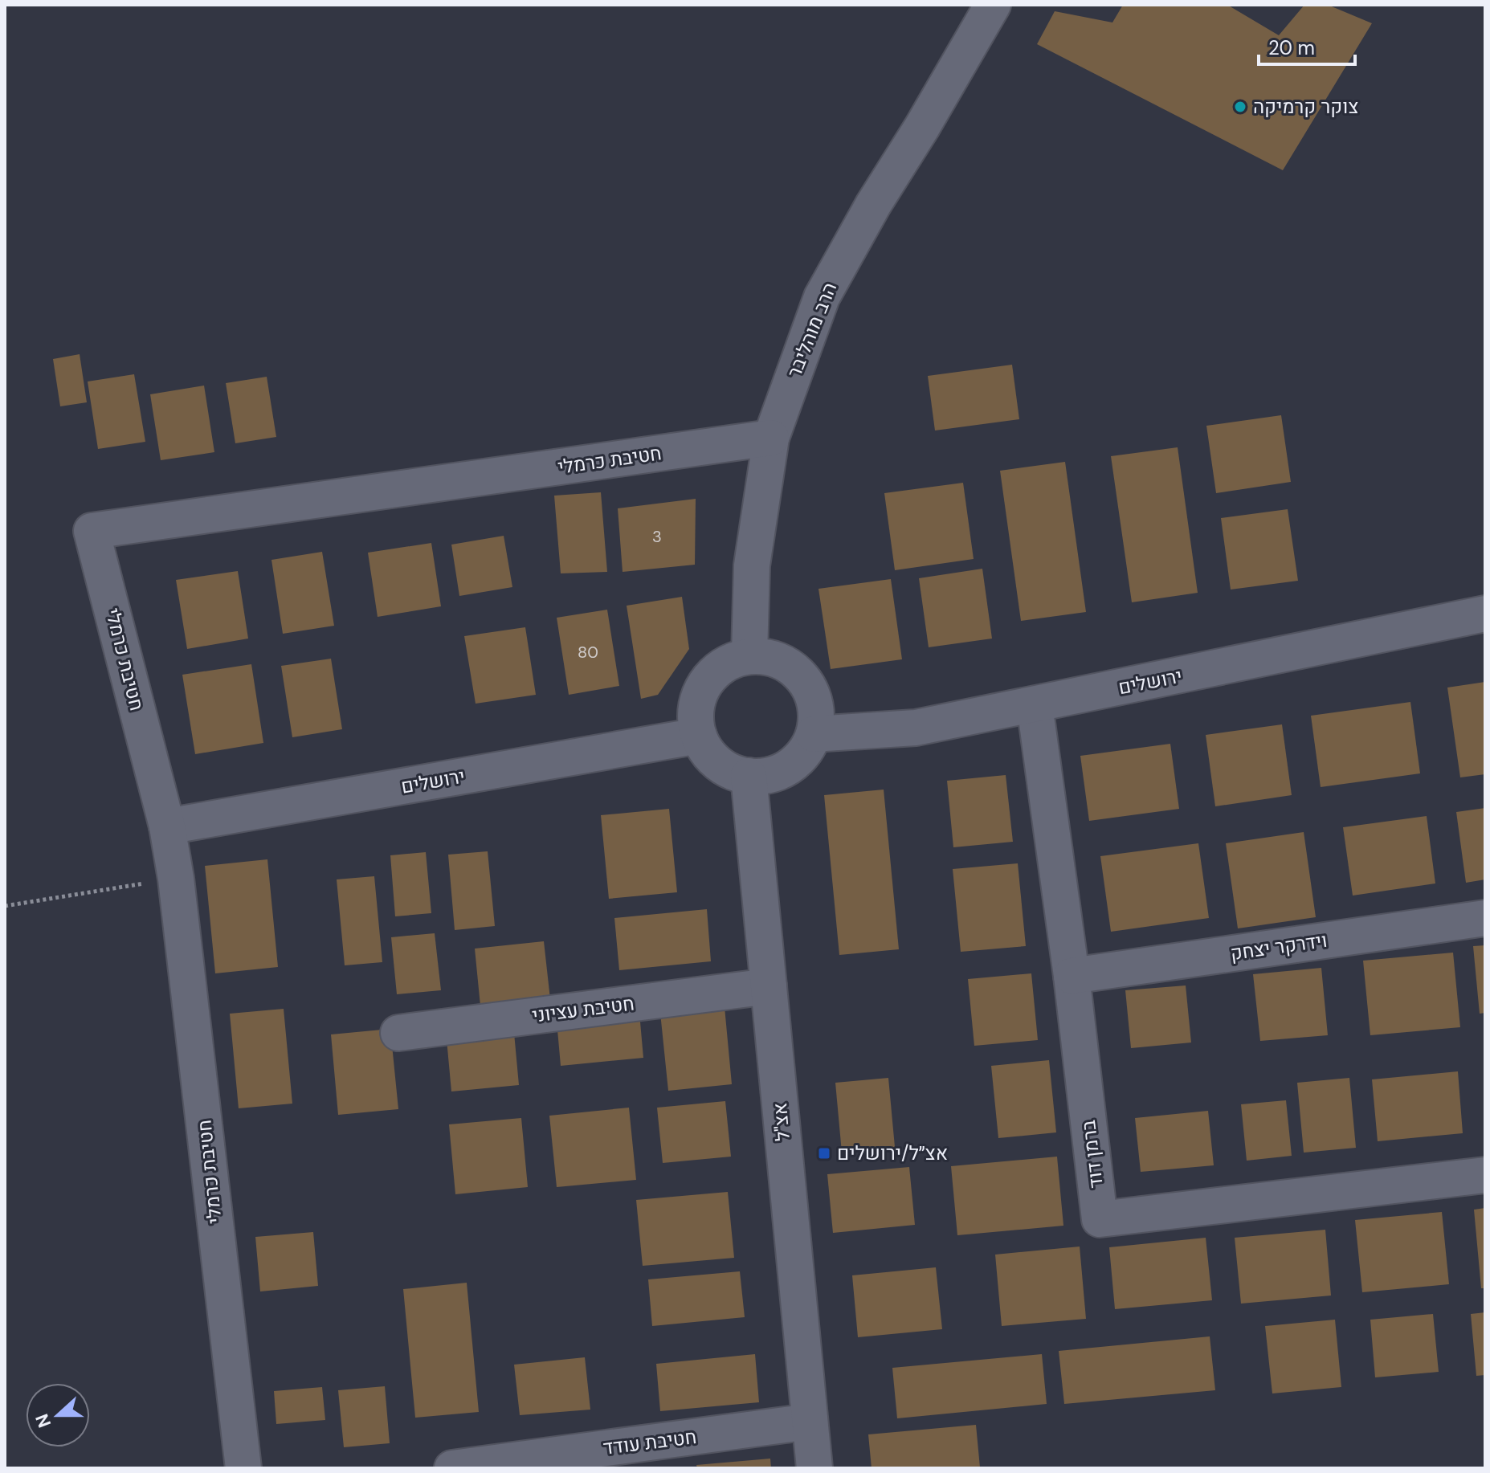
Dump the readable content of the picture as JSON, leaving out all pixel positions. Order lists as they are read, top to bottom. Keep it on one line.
{"streets":{"street":["הרב מוהליבר","חטיבת כרמלי","ירושלים","וידרקר יצחק","חטיבת עציוני","אצ\"ל","ברמן דוד","חטיבת עודד"]},"crossings":[["הרב מוהליבר","חטיבת כרמלי"],["הרב מוהליבר","ירושלים"],["הרב מוהליבר","אצ\"ל"],["חטיבת כרמלי","ירושלים"],["ירושלים","אצ\"ל"],["ירושלים","ברמן דוד"],["וידרקר יצחק","ברמן דוד"],["חטיבת עציוני","אצ\"ל"],["אצ\"ל","חטיבת עודד"]],"places":{"other":["צוקר קרמיקה"],"transit":["אצ״ל/ירושלים"]},"house_numbers":["3","80"],"scale_bar":"20 m","north":"left"}
